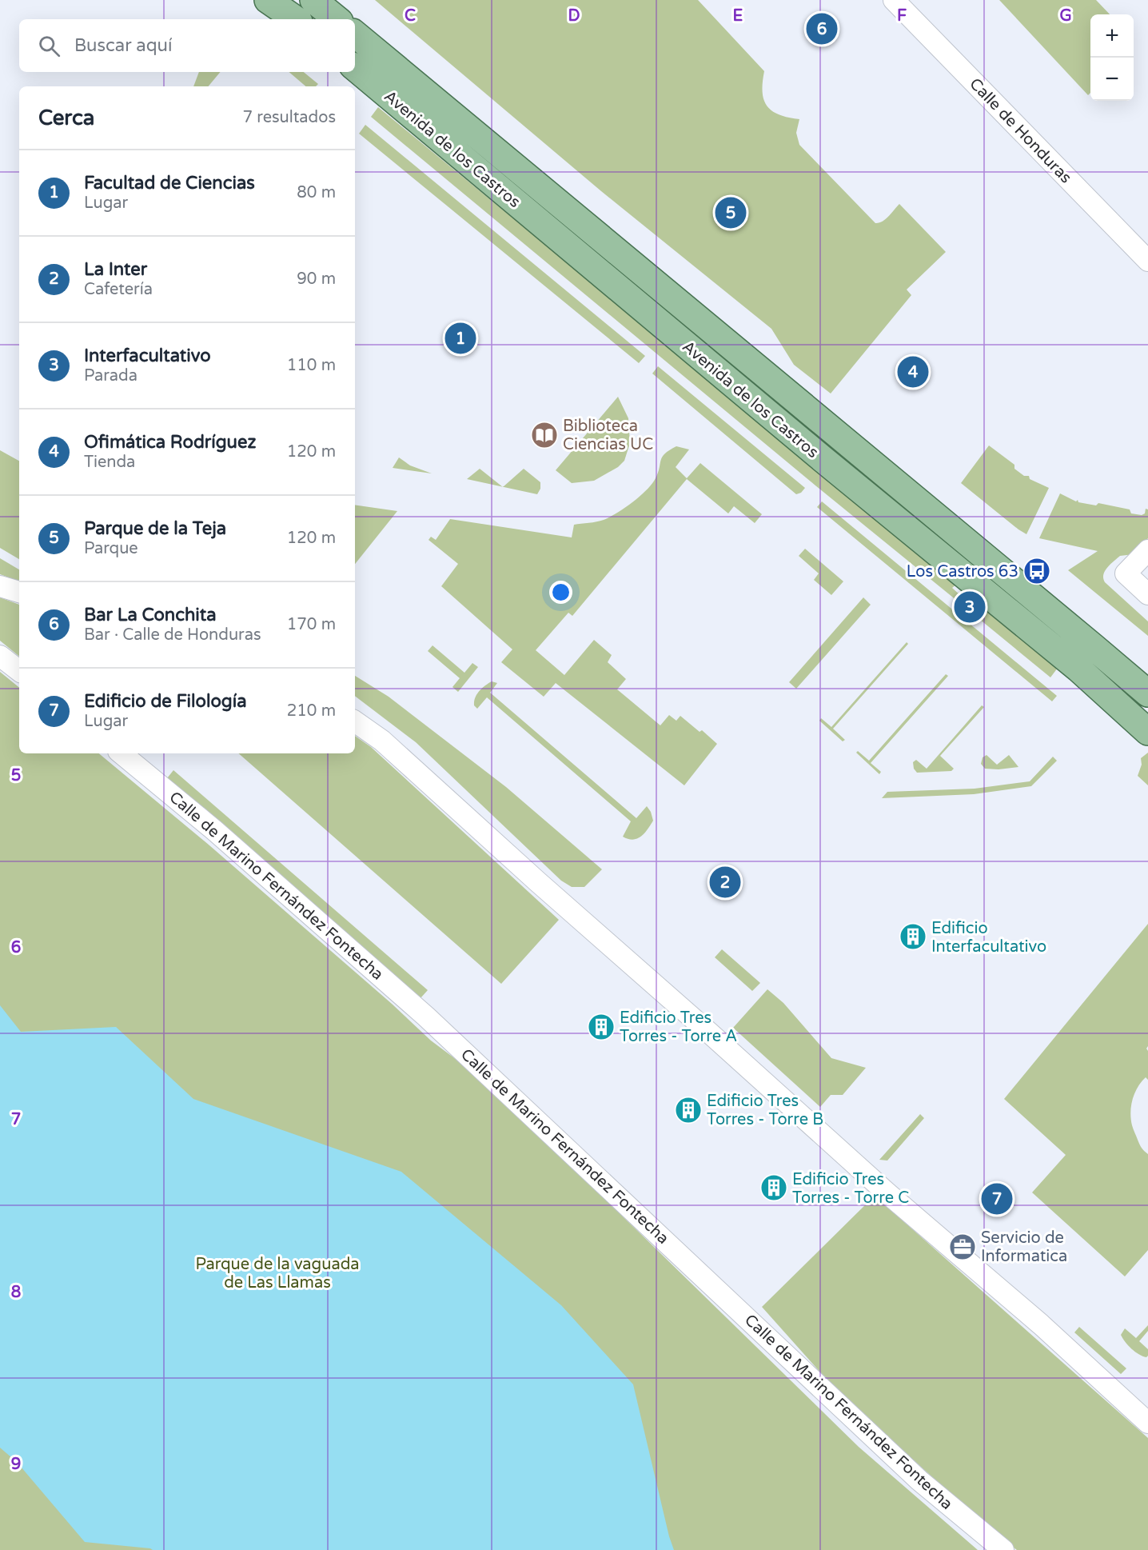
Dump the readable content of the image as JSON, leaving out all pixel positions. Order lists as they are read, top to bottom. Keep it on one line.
{"streets":{"main road":["Avenida de los Castros"],"street":["Calle de Honduras","Calle de Marino Fernández Fontecha"]},"parks":["Parque de la vaguada de Las Llamas"],"places":{"library":["Biblioteca Ciencias UC"],"bus stop":["Los Castros 63"],"building":["Edificio Interfacultativo","Edificio Tres Torres - Torre A","Edificio Tres Torres - Torre B","Edificio Tres Torres - Torre C"],"office":["Servicio de Informatica"]},"page":{"pins":["6","5","1","4","3","2","7"],"map_buttons":["+","−"],"search":"Buscar aquí","heading":["Cerca","7 resultados"],"list":[{"mark":"1","name":"Facultad de Ciencias","note":"Lugar","value":"80 m"},{"mark":"2","name":"La Inter","note":"Cafetería","value":"90 m"},{"mark":"3","name":"Interfacultativo","note":"Parada","value":"110 m"},{"mark":"4","name":"Ofimática Rodríguez","note":"Tienda","value":"120 m"},{"mark":"5","name":"Parque de la Teja","note":"Parque","value":"120 m"},{"mark":"6","name":"Bar La Conchita","note":"Bar · Calle de Honduras","value":"170 m"},{"mark":"7","name":"Edificio de Filología","note":"Lugar","value":"210 m"}]},"grid":{"columns":["C","D","E","F","G"],"rows":["5","6","7","8","9"]}}
